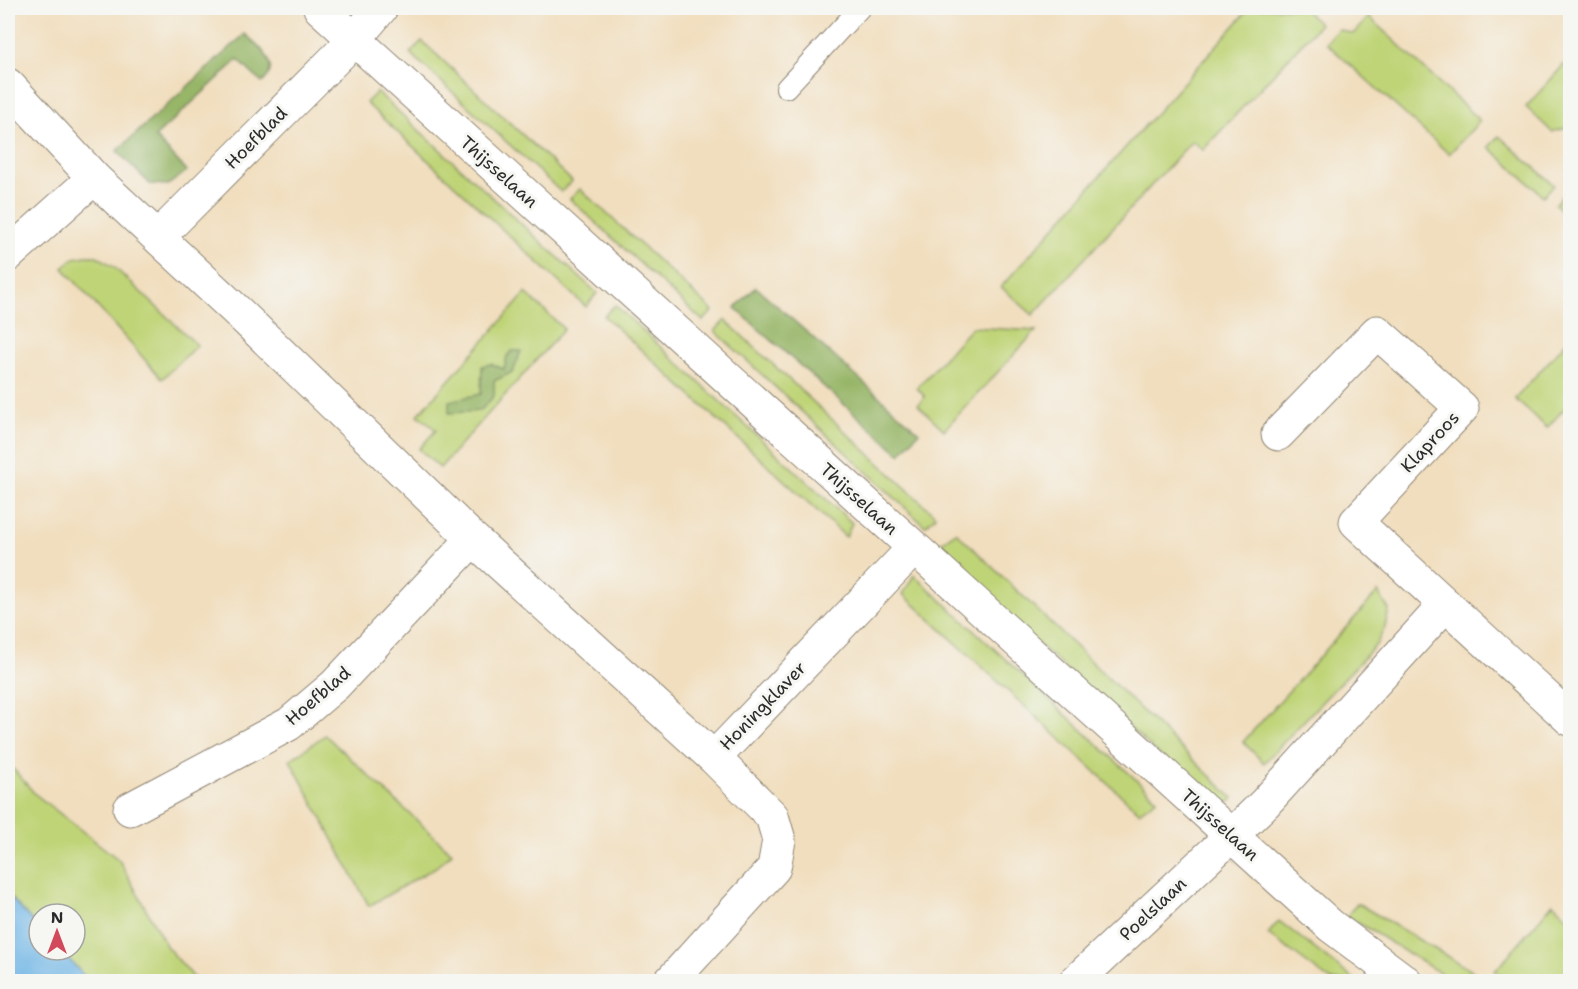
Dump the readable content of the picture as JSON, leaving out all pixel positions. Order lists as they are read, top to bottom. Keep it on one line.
{"streets":{"street":["Hoefblad","Thijsselaan","Klaproos","Honingklaver","Poelslaan"]},"crossings":[["Hoefblad","Thijsselaan"],["Thijsselaan","Honingklaver"],["Thijsselaan","Poelslaan"]],"north":"top"}
